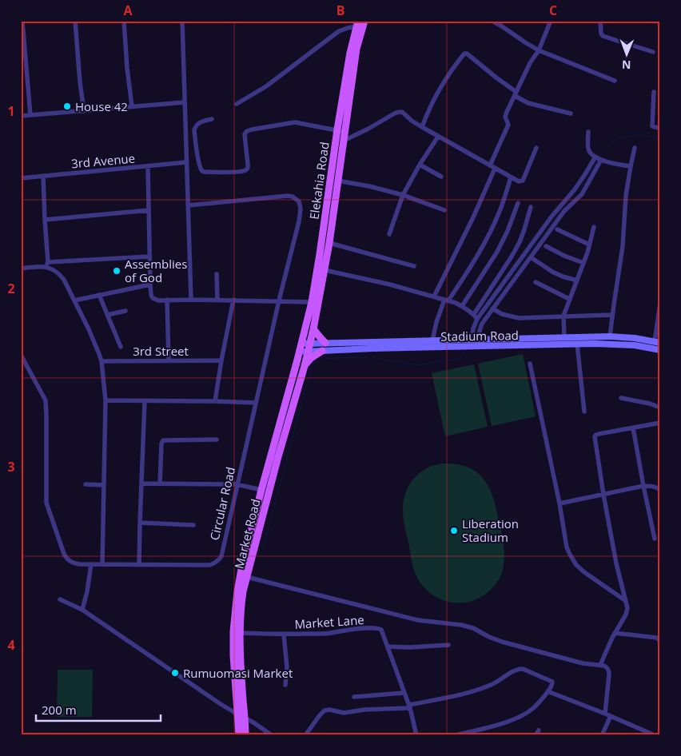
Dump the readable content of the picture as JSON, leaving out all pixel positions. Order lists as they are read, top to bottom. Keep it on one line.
{"streets":{"main road":["Elekahia Road","Stadium Road","Market Road"],"street":["3rd Avenue","3rd Street","Circular Road","Market Lane"]},"crossings":[["Elekahia Road","Stadium Road"],["Elekahia Road","Market Road"],["Stadium Road","Market Road"],["Market Road","Market Lane"]],"places":["House 42","Assemblies of God","Liberation Stadium","Rumuomasi Market"],"scale_bar":"200 m","north":"bottom","grid":{"columns":["A","B","C"],"rows":["1","2","3","4"]}}
